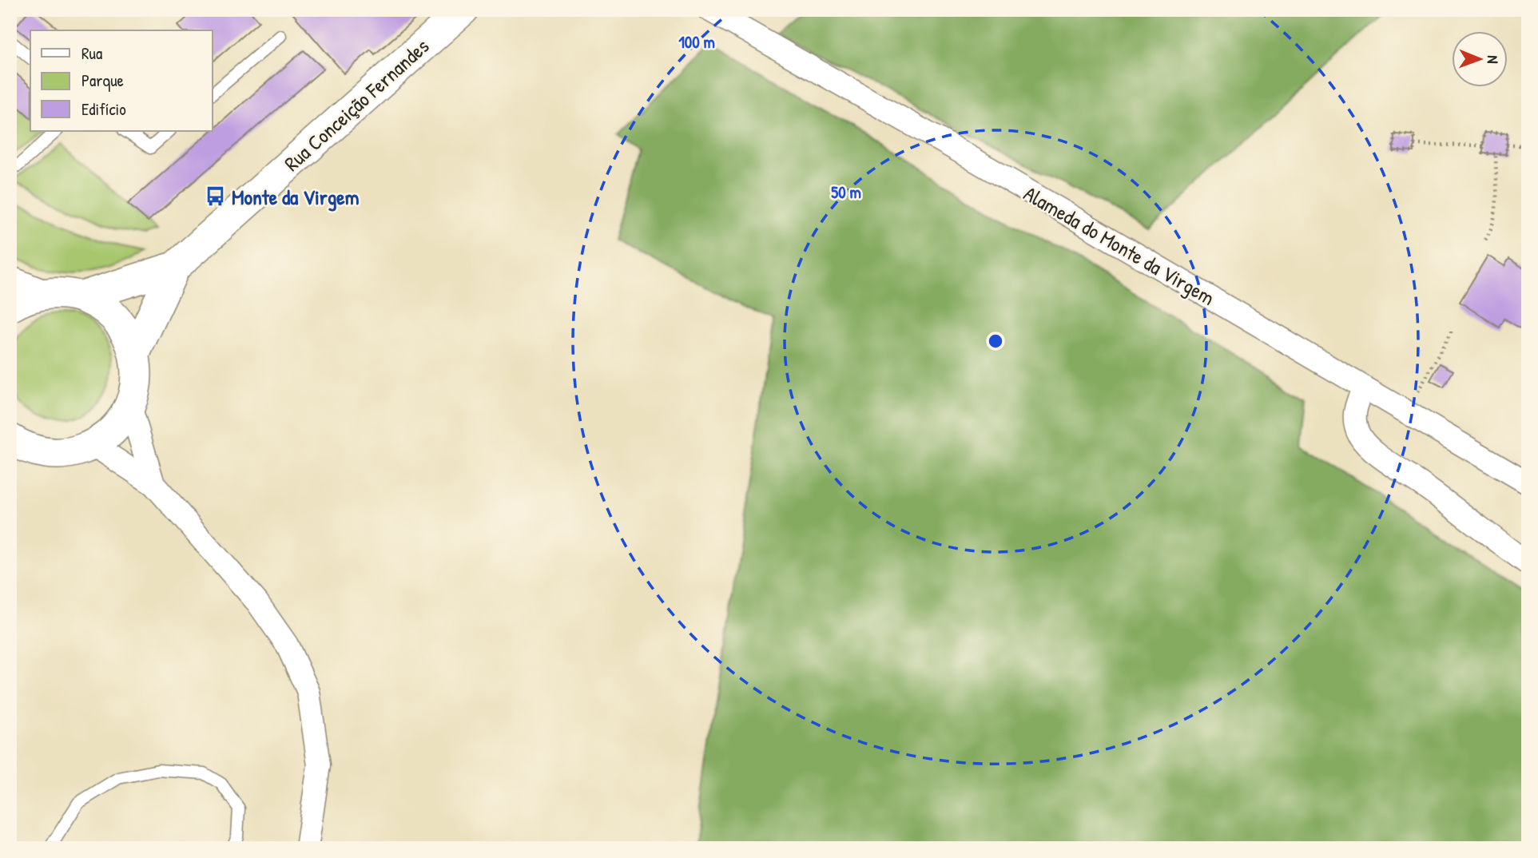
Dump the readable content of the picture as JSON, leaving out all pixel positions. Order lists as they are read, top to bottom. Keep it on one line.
{"streets":{"main road":["Rua Conceição Fernandes"],"street":["Alameda do Monte da Virgem"]},"places":{"bus stop":["Monte da Virgem"]},"legend":["Rua","Parque","Edifício"],"north":"right","rings":["100 m","50 m"]}
